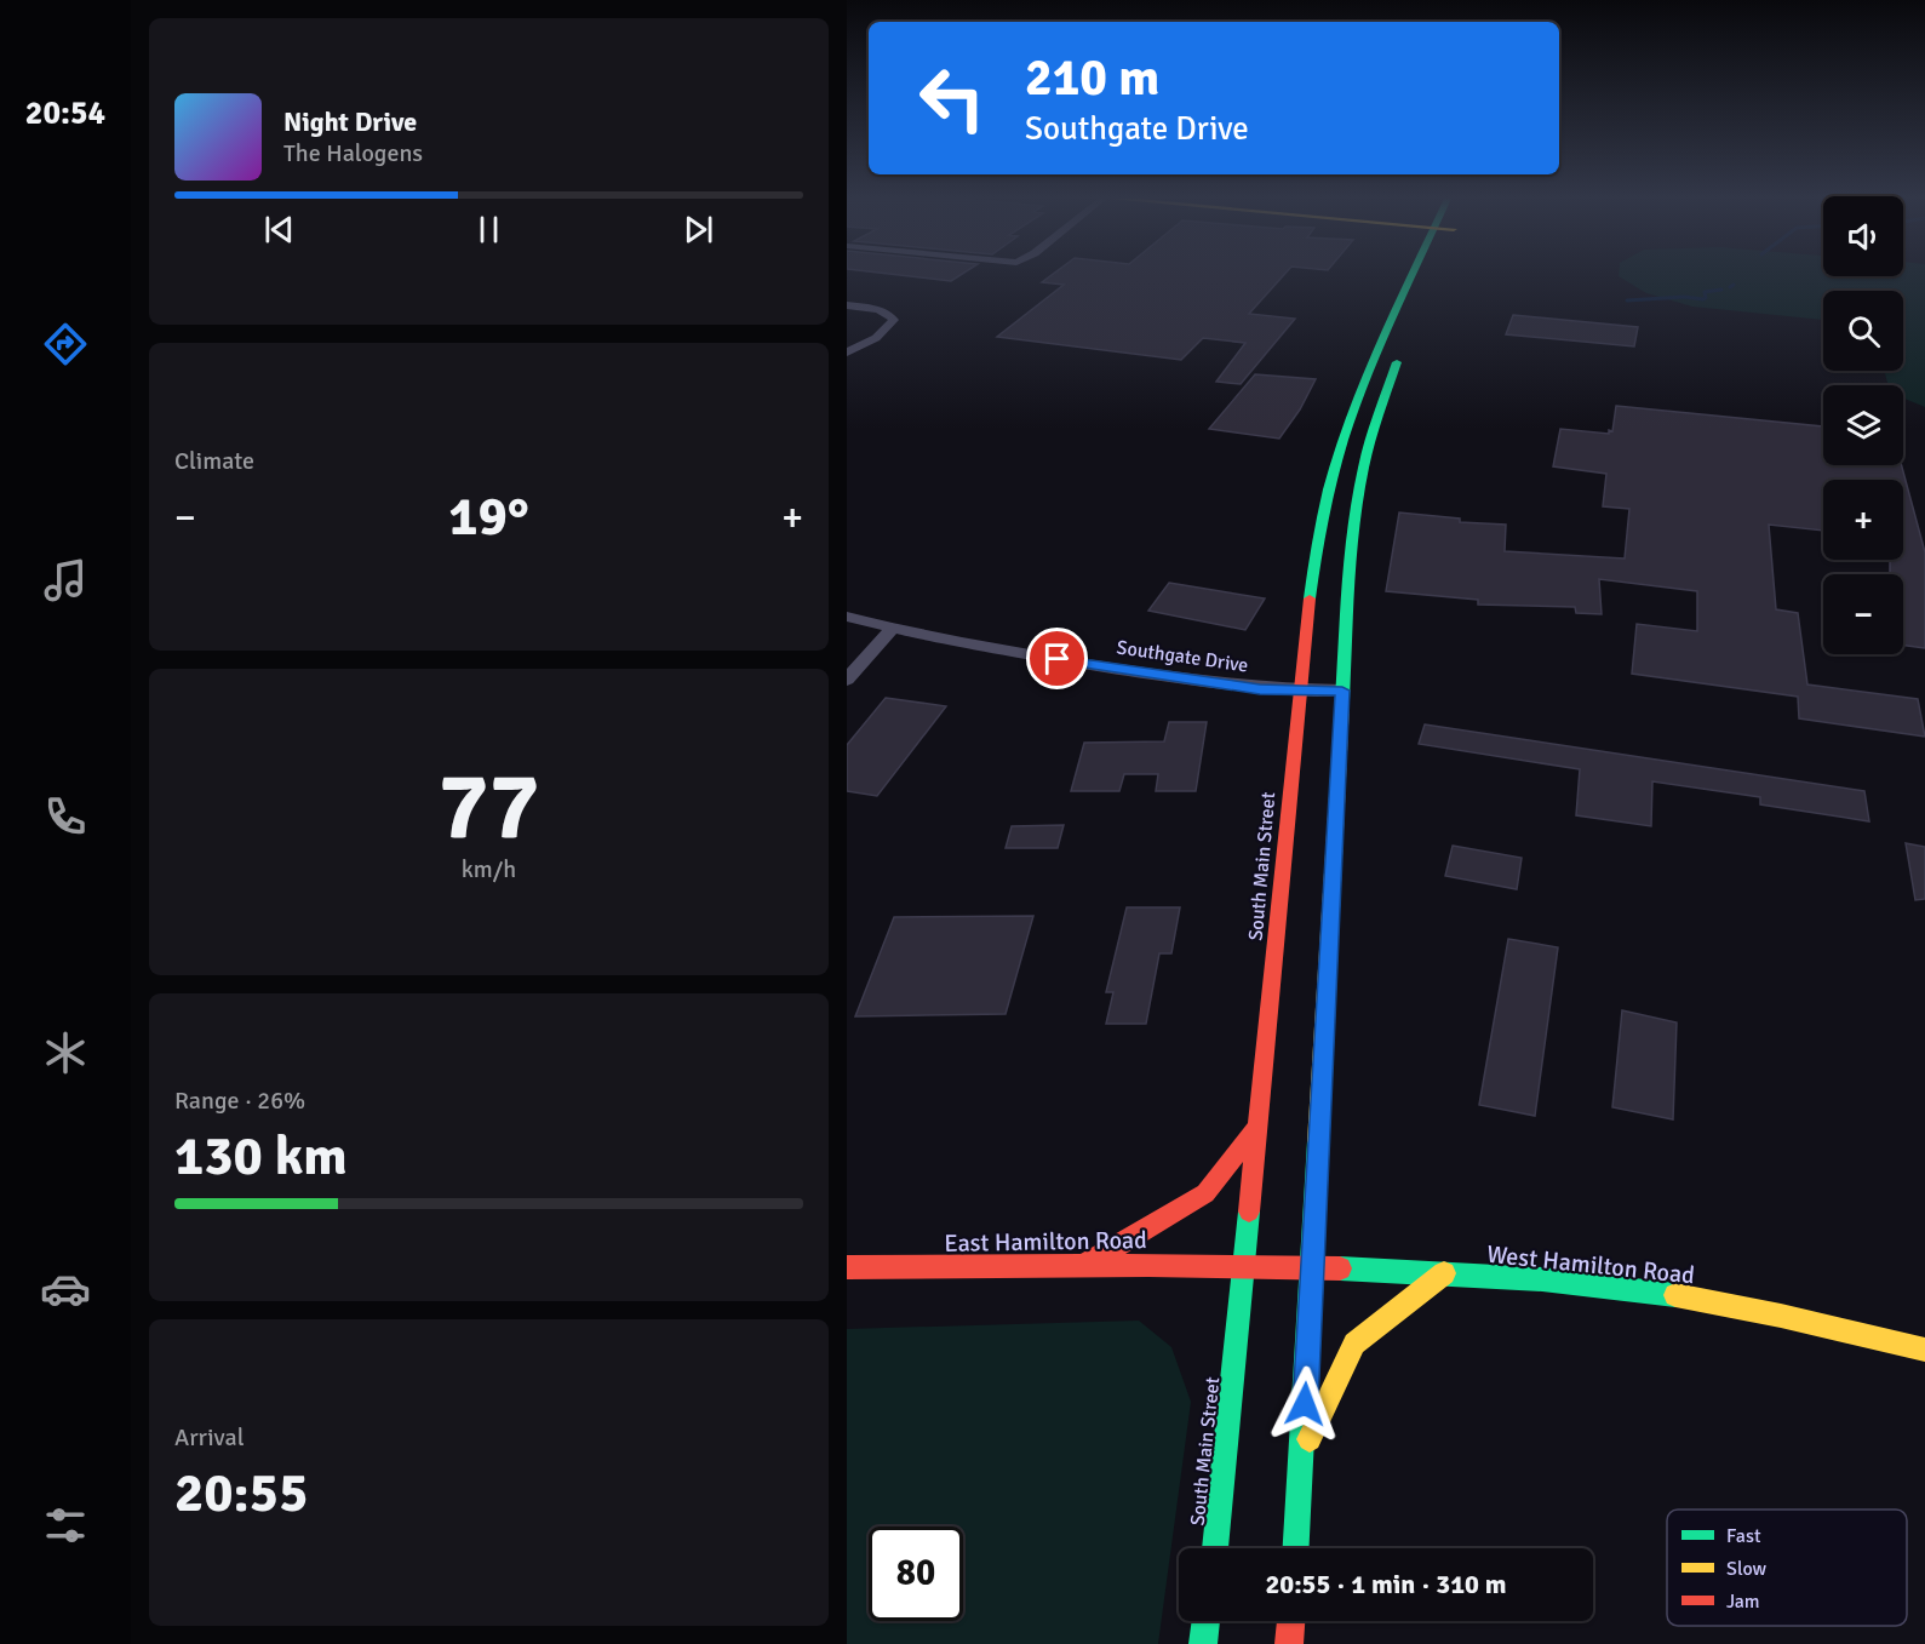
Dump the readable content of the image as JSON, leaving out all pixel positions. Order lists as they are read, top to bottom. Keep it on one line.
{"streets":{"main road":["South Main Street","East Hamilton Road","West Hamilton Road"],"street":["Southgate Drive"]},"crossings":[["Southgate Drive","South Main Street"],["South Main Street","East Hamilton Road"],["South Main Street","West Hamilton Road"],["East Hamilton Road","West Hamilton Road"]],"legend":["Fast","Slow","Jam"],"page":{"tabs":"20:54","turn":["210 m","Southgate Drive"],"song":["Night Drive","The Halogens"],"map_buttons":["+","−"],"tile":["Climate",["77","km/h"],["Range · 26%","130 km"],["Arrival","20:55"]],"heat":["−","19°","+"],"limit":"80","trip":"20:55 · 1 min · 310 m"}}
